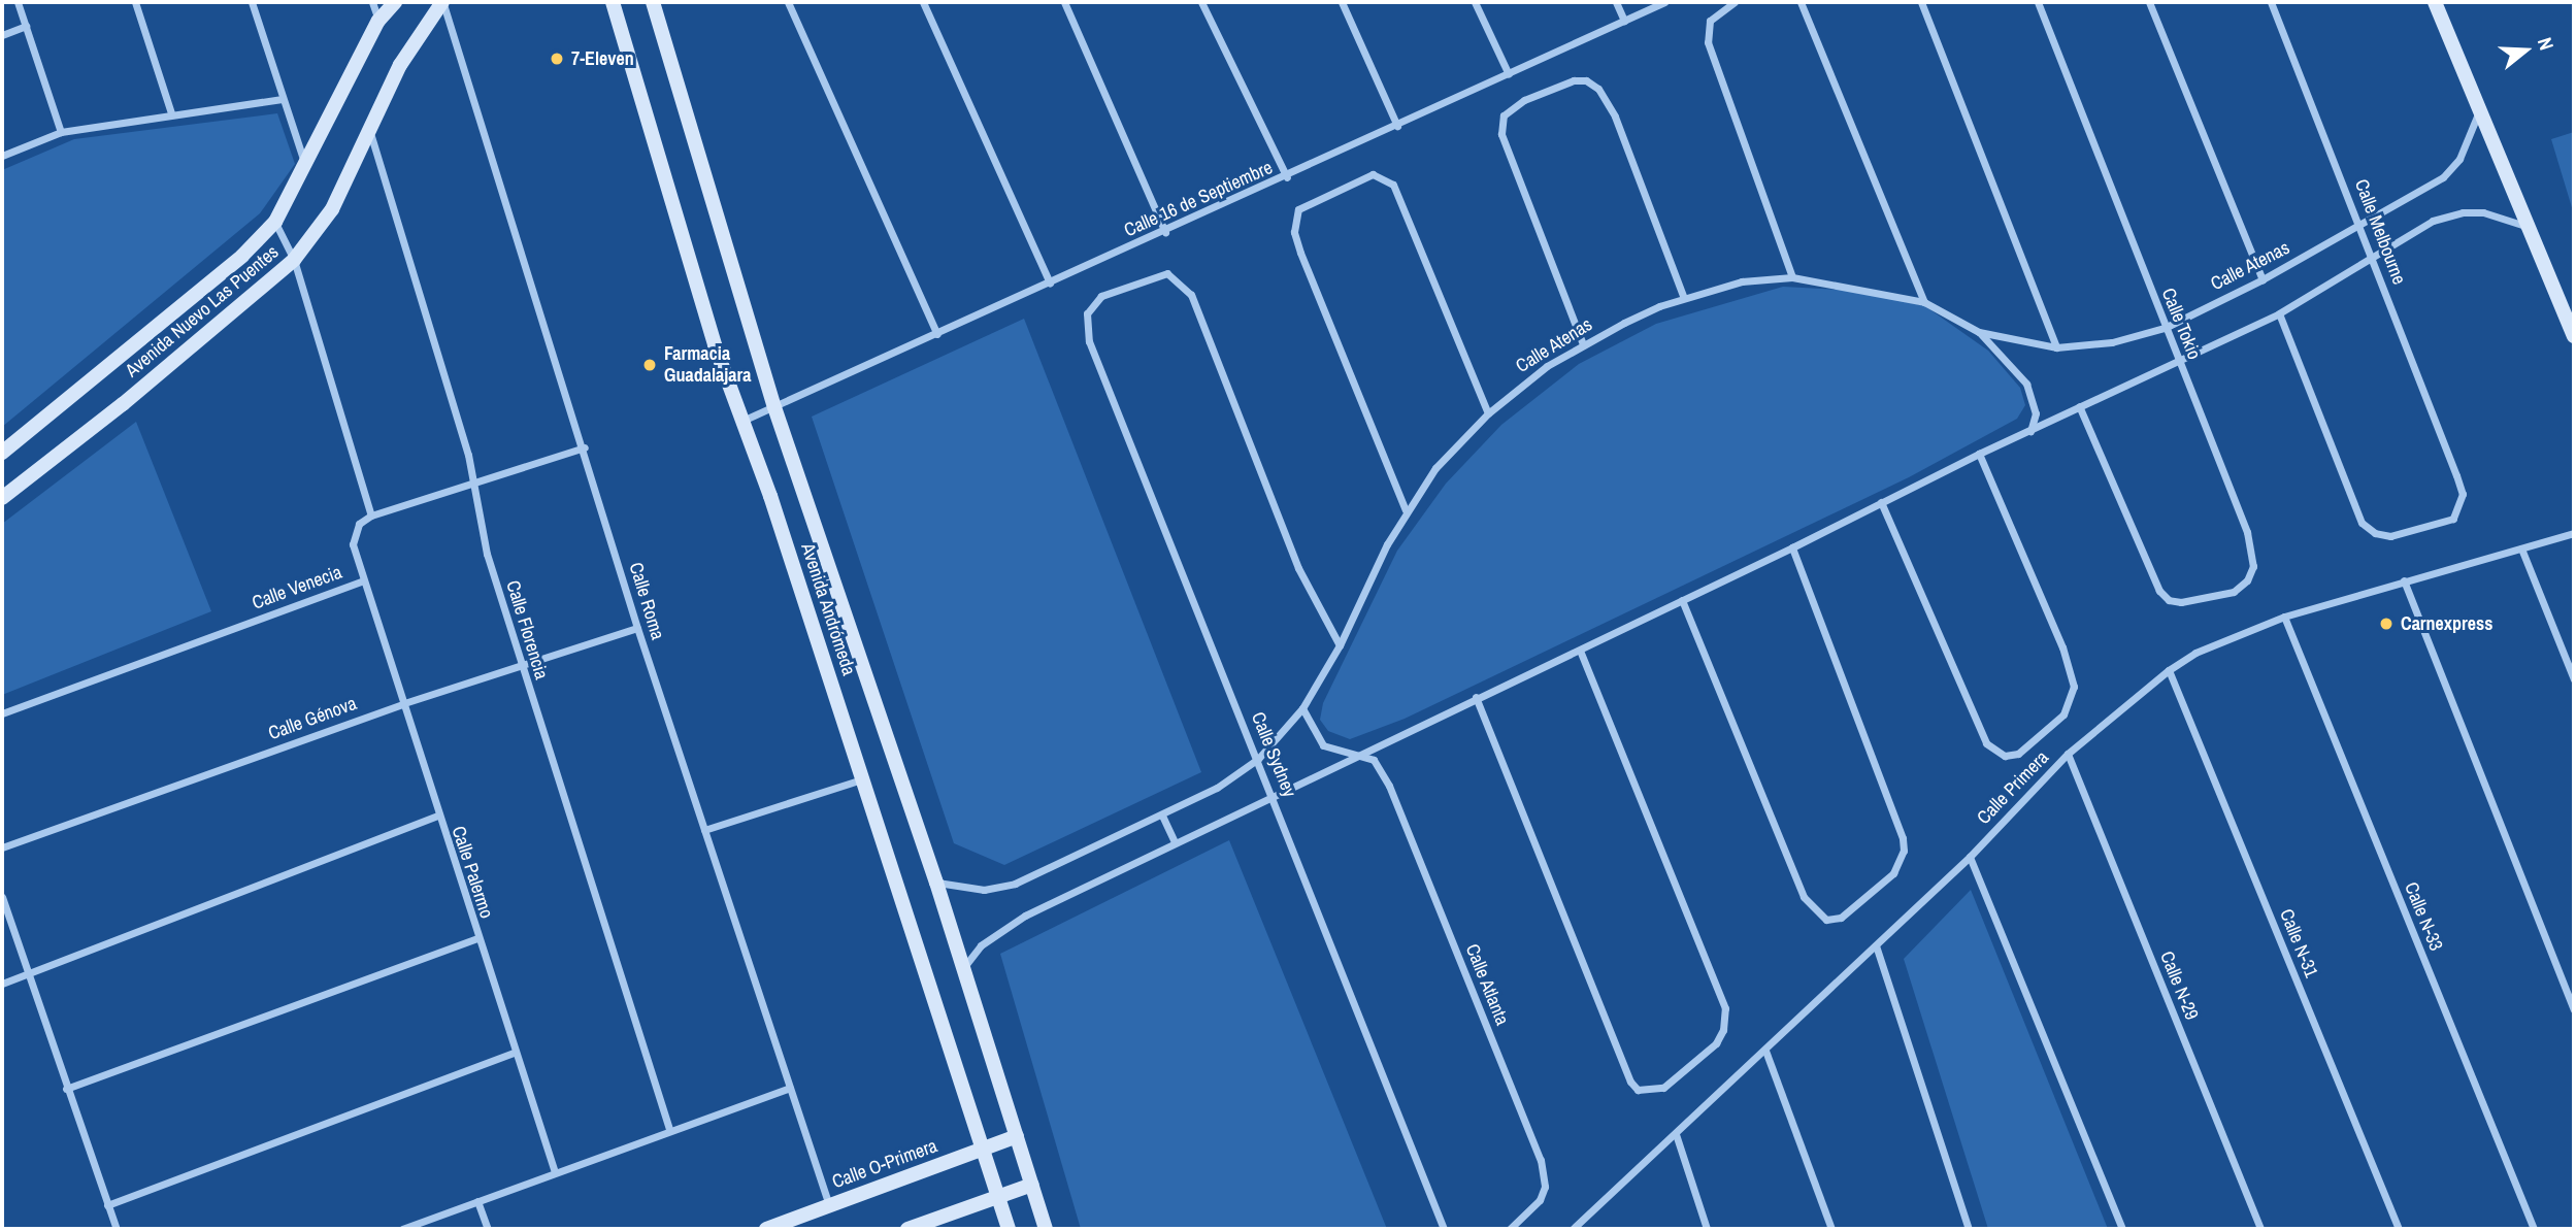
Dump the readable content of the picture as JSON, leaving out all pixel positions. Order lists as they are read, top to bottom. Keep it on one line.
{"streets":{"street":["Calle 16 de Septiembre","Calle Melbourne","Calle Atenas","Avenida Nuevo Las Puentes","Calle Tokio","Calle Venecia","Calle Roma","Avenida Andrómeda","Calle Florencia","Calle Génova","Calle Sydney","Calle Primera","Calle Palermo","Calle N-33","Calle N-31","Calle Atlanta","Calle N-29","Calle O-Primera"]},"crossings":[["Calle 16 de Septiembre","Avenida Andrómeda"],["Calle Melbourne","Calle Atenas"],["Calle Atenas","Calle Tokio"],["Calle Atenas","Avenida Andrómeda"],["Calle Atenas","Calle Sydney"],["Avenida Nuevo Las Puentes","Calle Roma"],["Avenida Nuevo Las Puentes","Calle Florencia"],["Calle Venecia","Calle Palermo"],["Calle Roma","Calle Génova"],["Calle Roma","Calle O-Primera"],["Avenida Andrómeda","Calle O-Primera"],["Calle Florencia","Calle Génova"],["Calle Génova","Calle Palermo"],["Calle Primera","Calle N-33"],["Calle Primera","Calle N-31"],["Calle Primera","Calle N-29"]],"places":["7-Eleven","Farmacia Guadalajara","Carnexpress"],"north":"right"}
